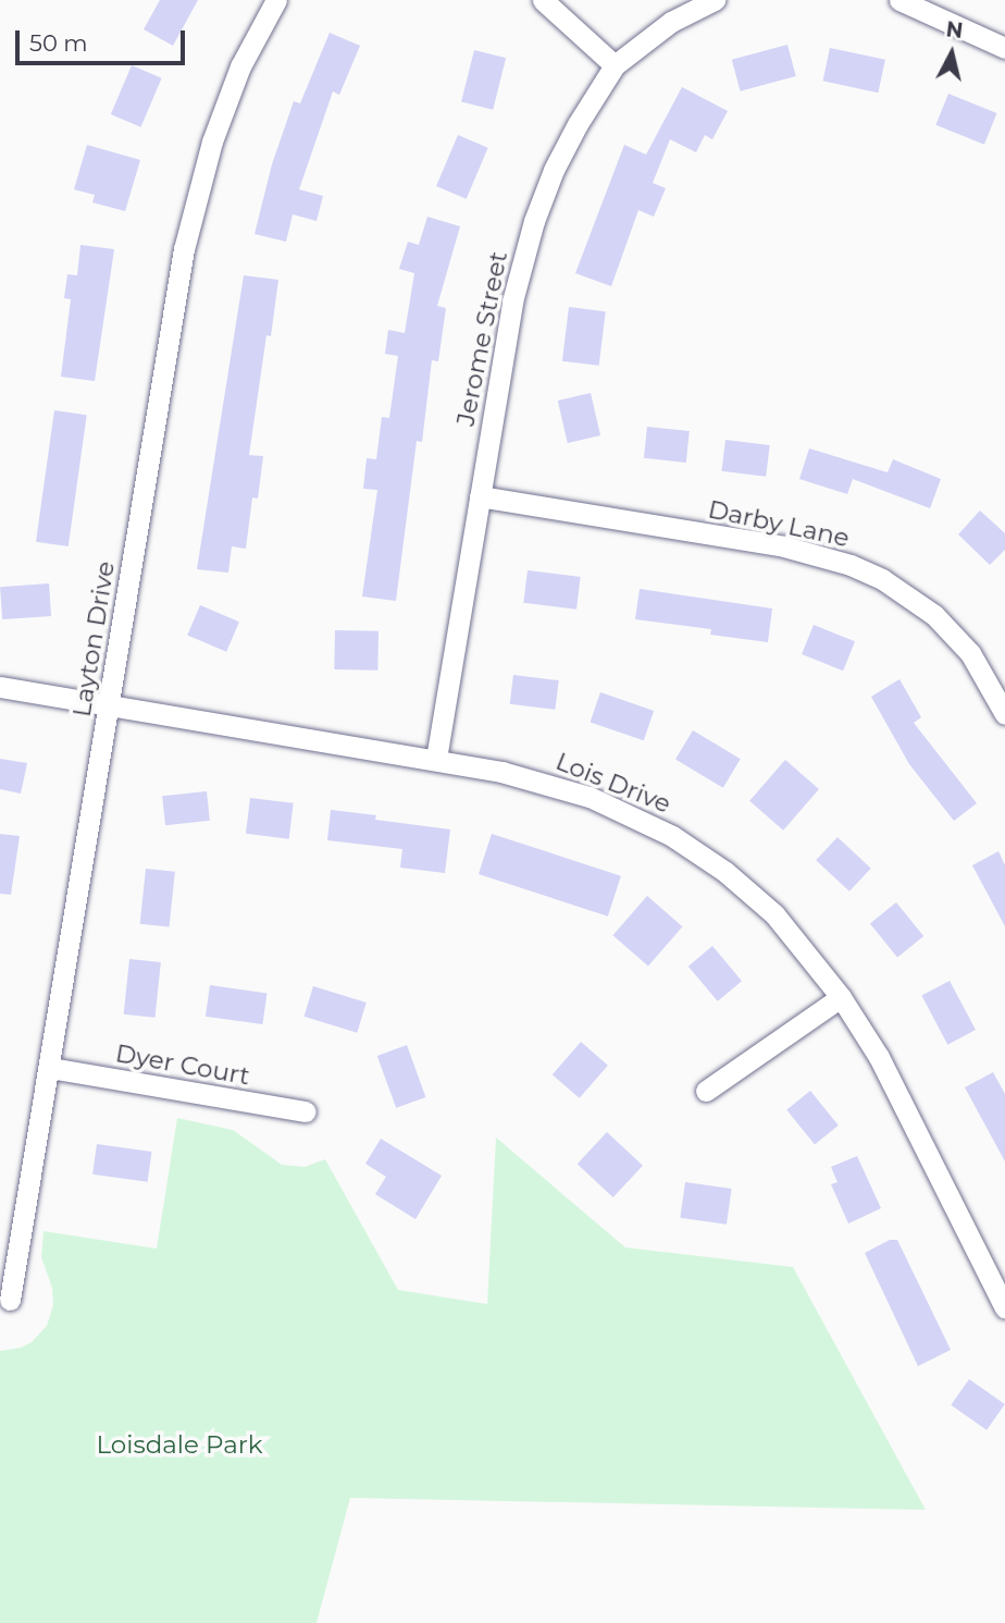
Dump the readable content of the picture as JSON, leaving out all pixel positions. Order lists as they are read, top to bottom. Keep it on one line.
{"streets":{"street":["Jerome Street","Darby Lane","Layton Drive","Lois Drive","Dyer Court"]},"crossings":[["Jerome Street","Darby Lane"],["Jerome Street","Lois Drive"],["Layton Drive","Lois Drive"],["Layton Drive","Dyer Court"]],"parks":["Loisdale Park"],"scale_bar":"50 m","north":"top"}
